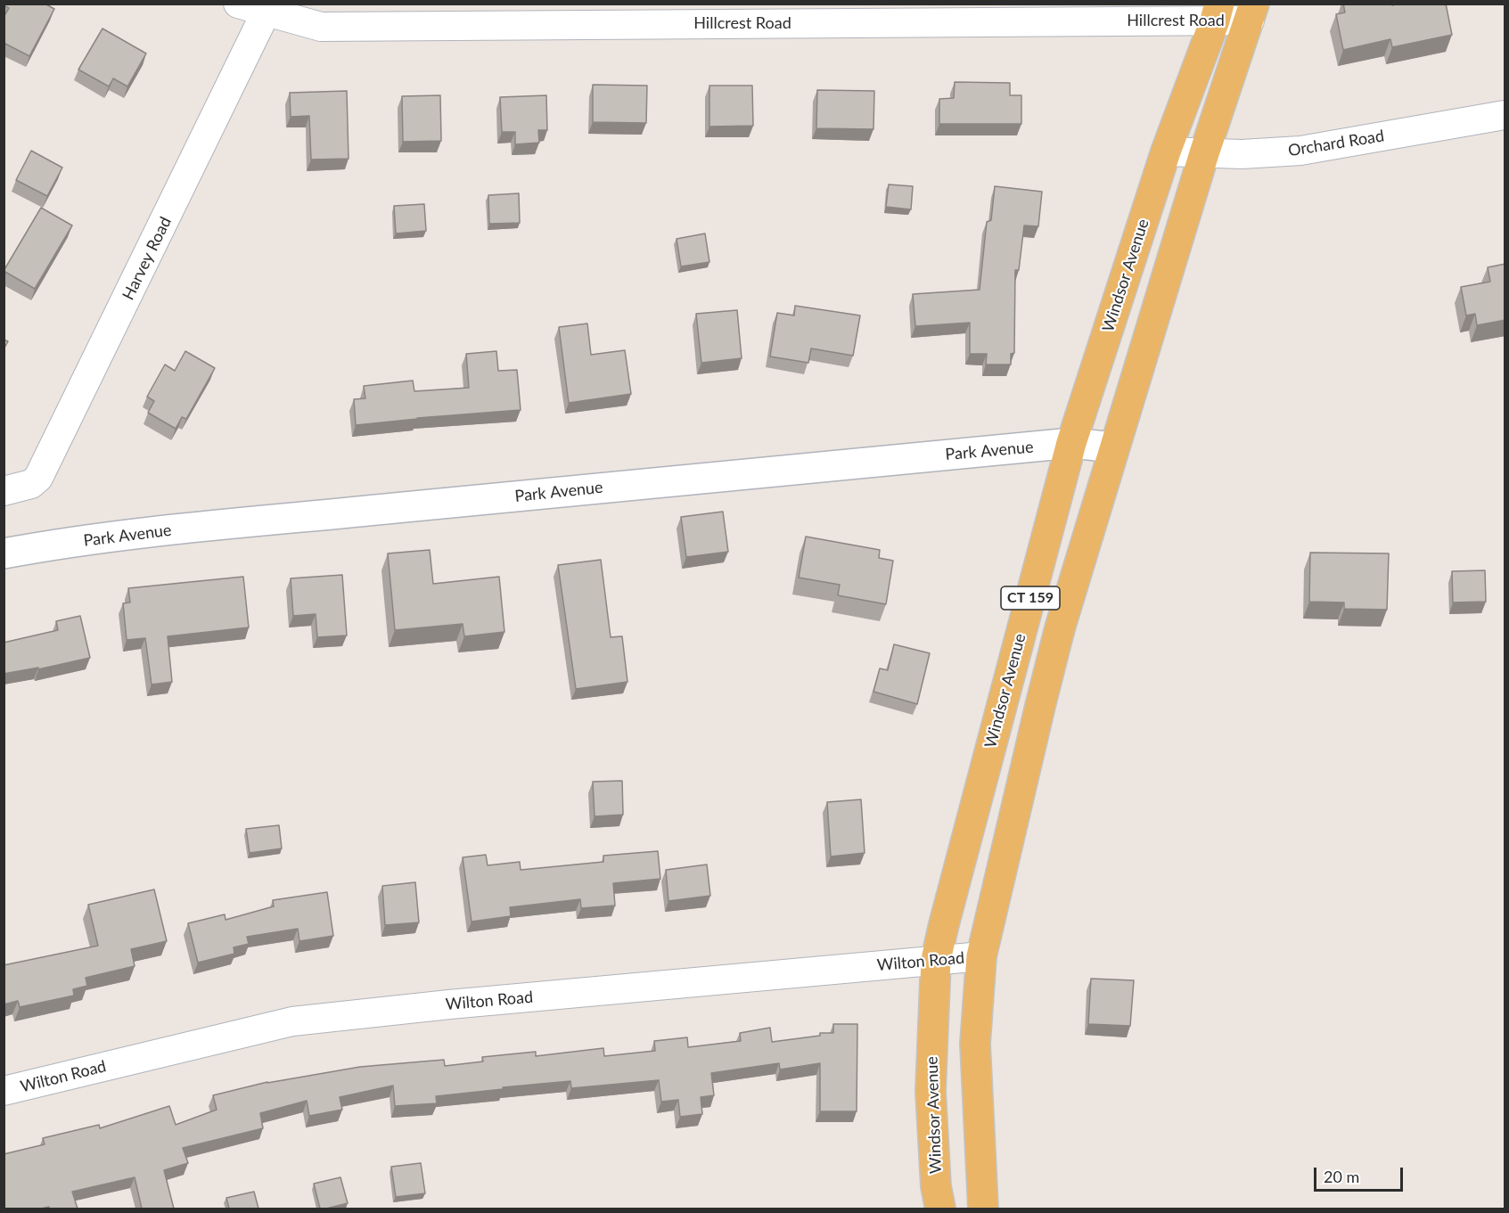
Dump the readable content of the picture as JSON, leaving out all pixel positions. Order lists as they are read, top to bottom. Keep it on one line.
{"streets":{"main road":["Windsor Avenue","Park Avenue","CT 159"],"street":["Hillcrest Road","Orchard Road","Harvey Road","Wilton Road"]},"crossings":[["Hillcrest Road","Harvey Road"],["Hillcrest Road","Windsor Avenue"],["Hillcrest Road","CT 159"],["Orchard Road","Windsor Avenue"],["Orchard Road","CT 159"],["Windsor Avenue","Park Avenue"],["Windsor Avenue","Wilton Road"],["Park Avenue","CT 159"],["CT 159","Wilton Road"]],"scale_bar":"20 m"}
